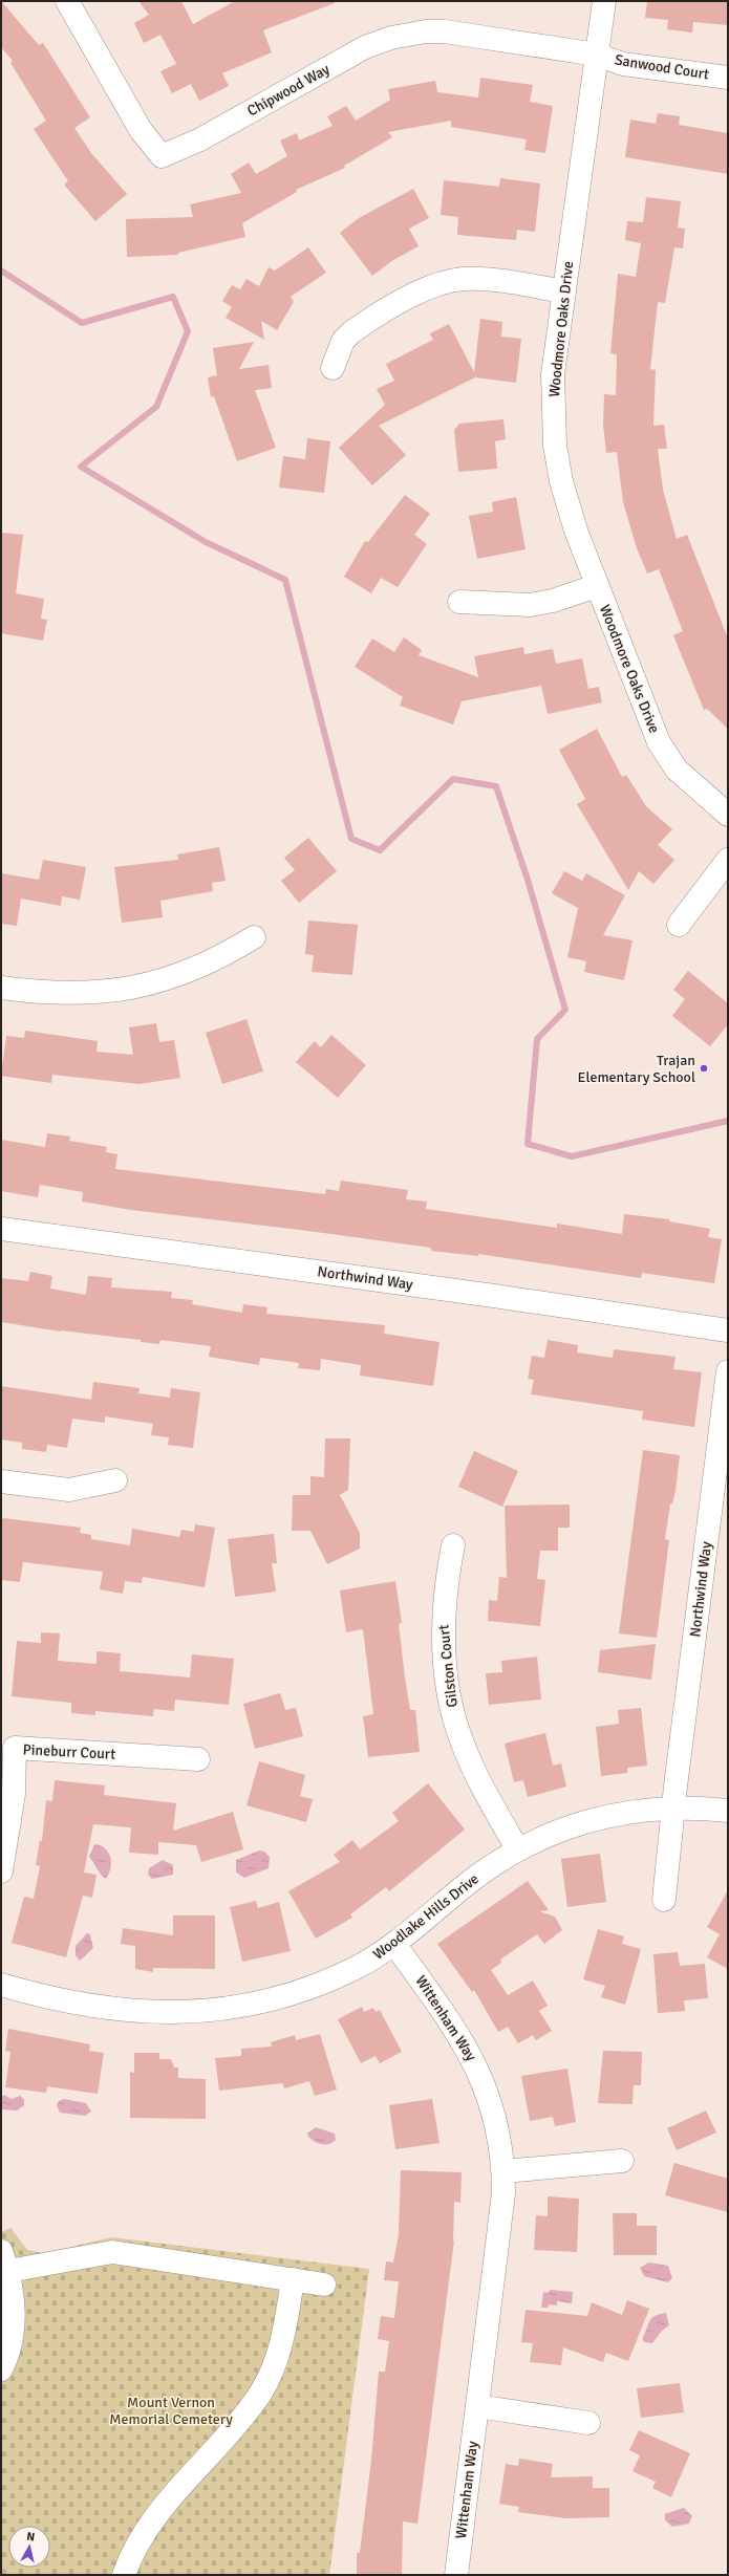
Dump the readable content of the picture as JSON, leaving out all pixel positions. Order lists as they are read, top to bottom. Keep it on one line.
{"streets":{"street":["Sanwood Court","Chipwood Way","Woodmore Oaks Drive","Northwind Way","Gilston Court","Pineburr Court","Woodlake Hills Drive","Wittenham Way"]},"crossings":[["Sanwood Court","Chipwood Way"],["Sanwood Court","Woodmore Oaks Drive"],["Chipwood Way","Woodmore Oaks Drive"],["Northwind Way","Woodlake Hills Drive"],["Gilston Court","Woodlake Hills Drive"],["Woodlake Hills Drive","Wittenham Way"]],"parks":["Mount Vernon Memorial Cemetery"],"places":["Trajan Elementary School"],"north":"top"}
